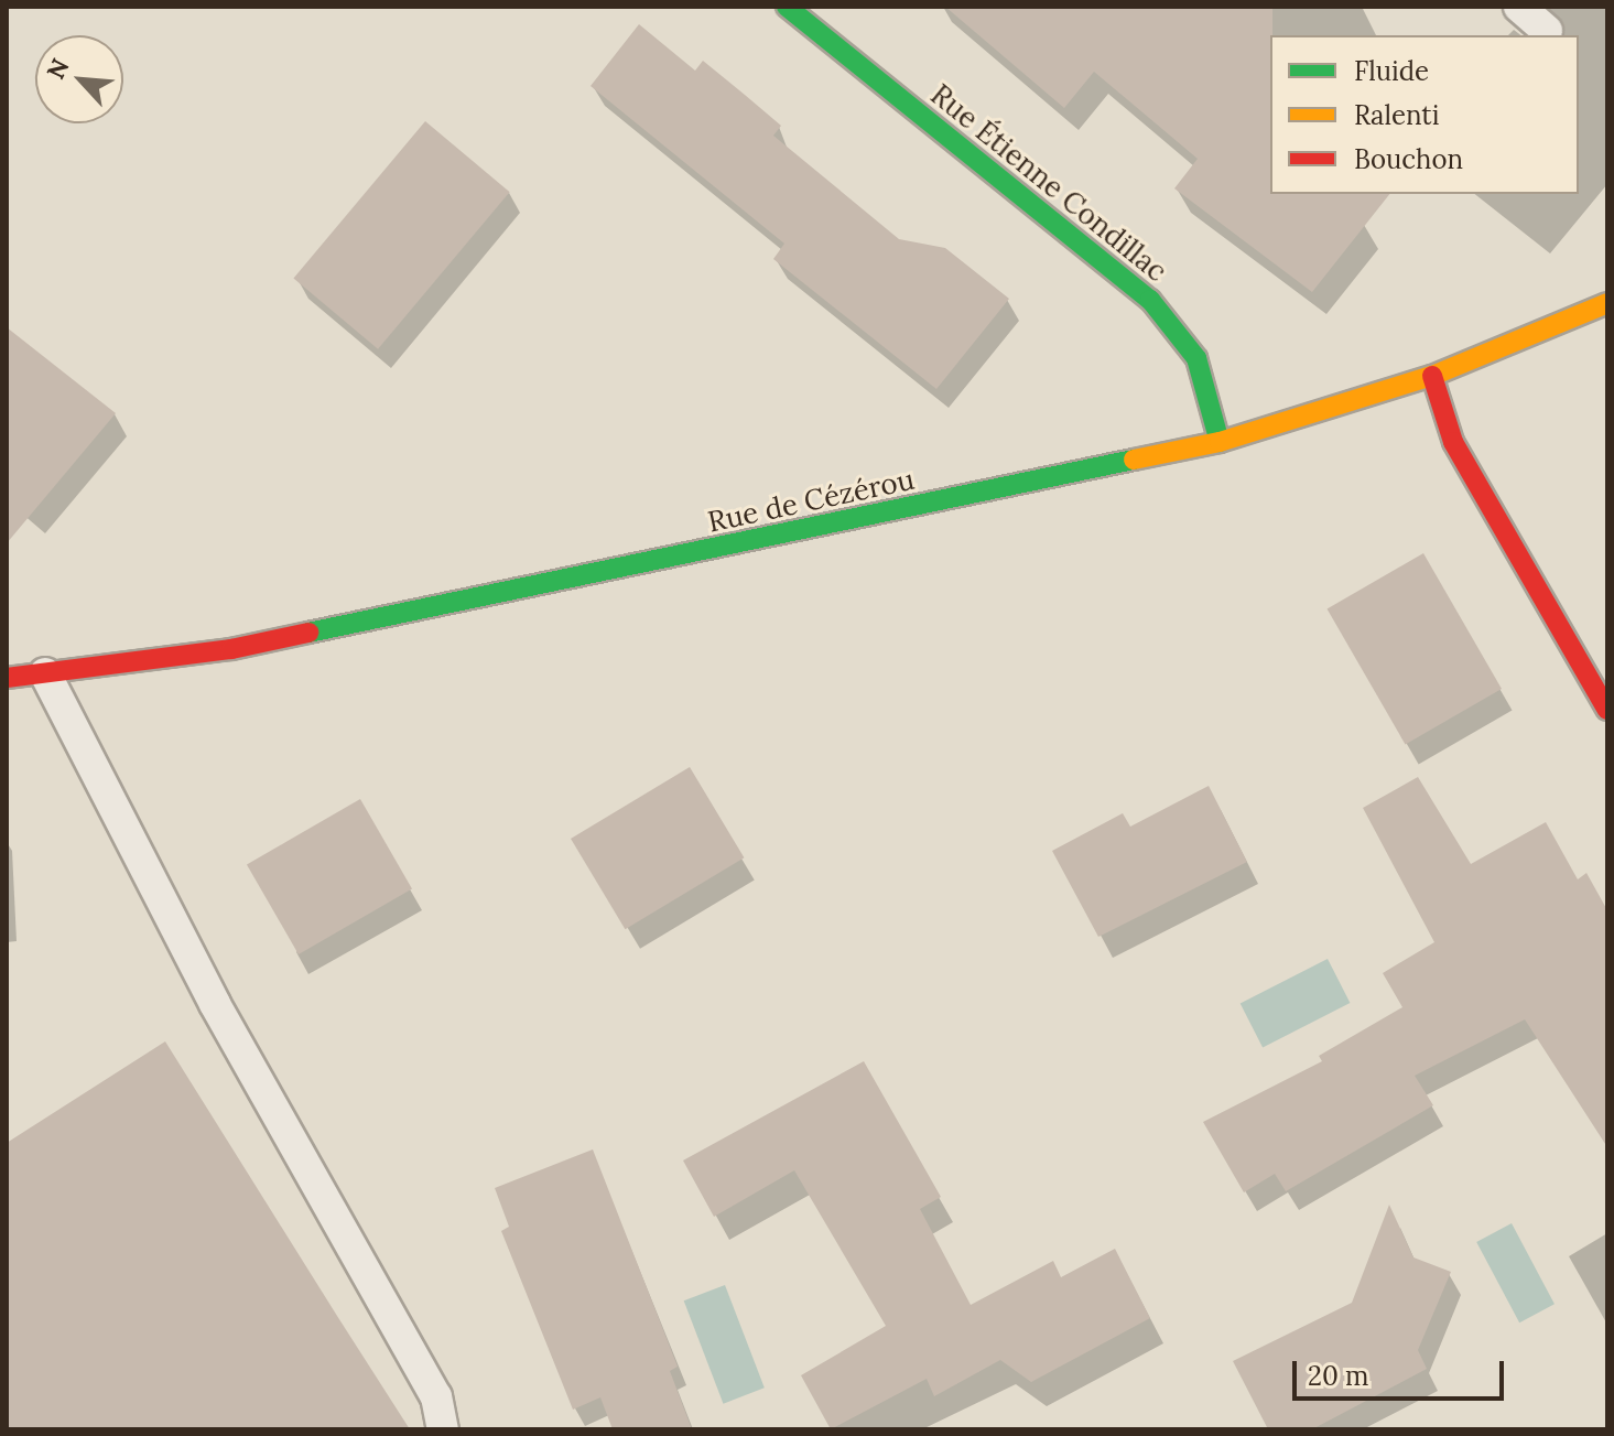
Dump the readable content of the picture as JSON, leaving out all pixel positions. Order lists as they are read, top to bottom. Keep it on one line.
{"streets":{"street":["Rue Étienne Condillac","Rue de Cézérou"]},"crossings":[["Rue Étienne Condillac","Rue de Cézérou"]],"legend":["Fluide","Ralenti","Bouchon"],"scale_bar":"20 m","north":"top left"}
